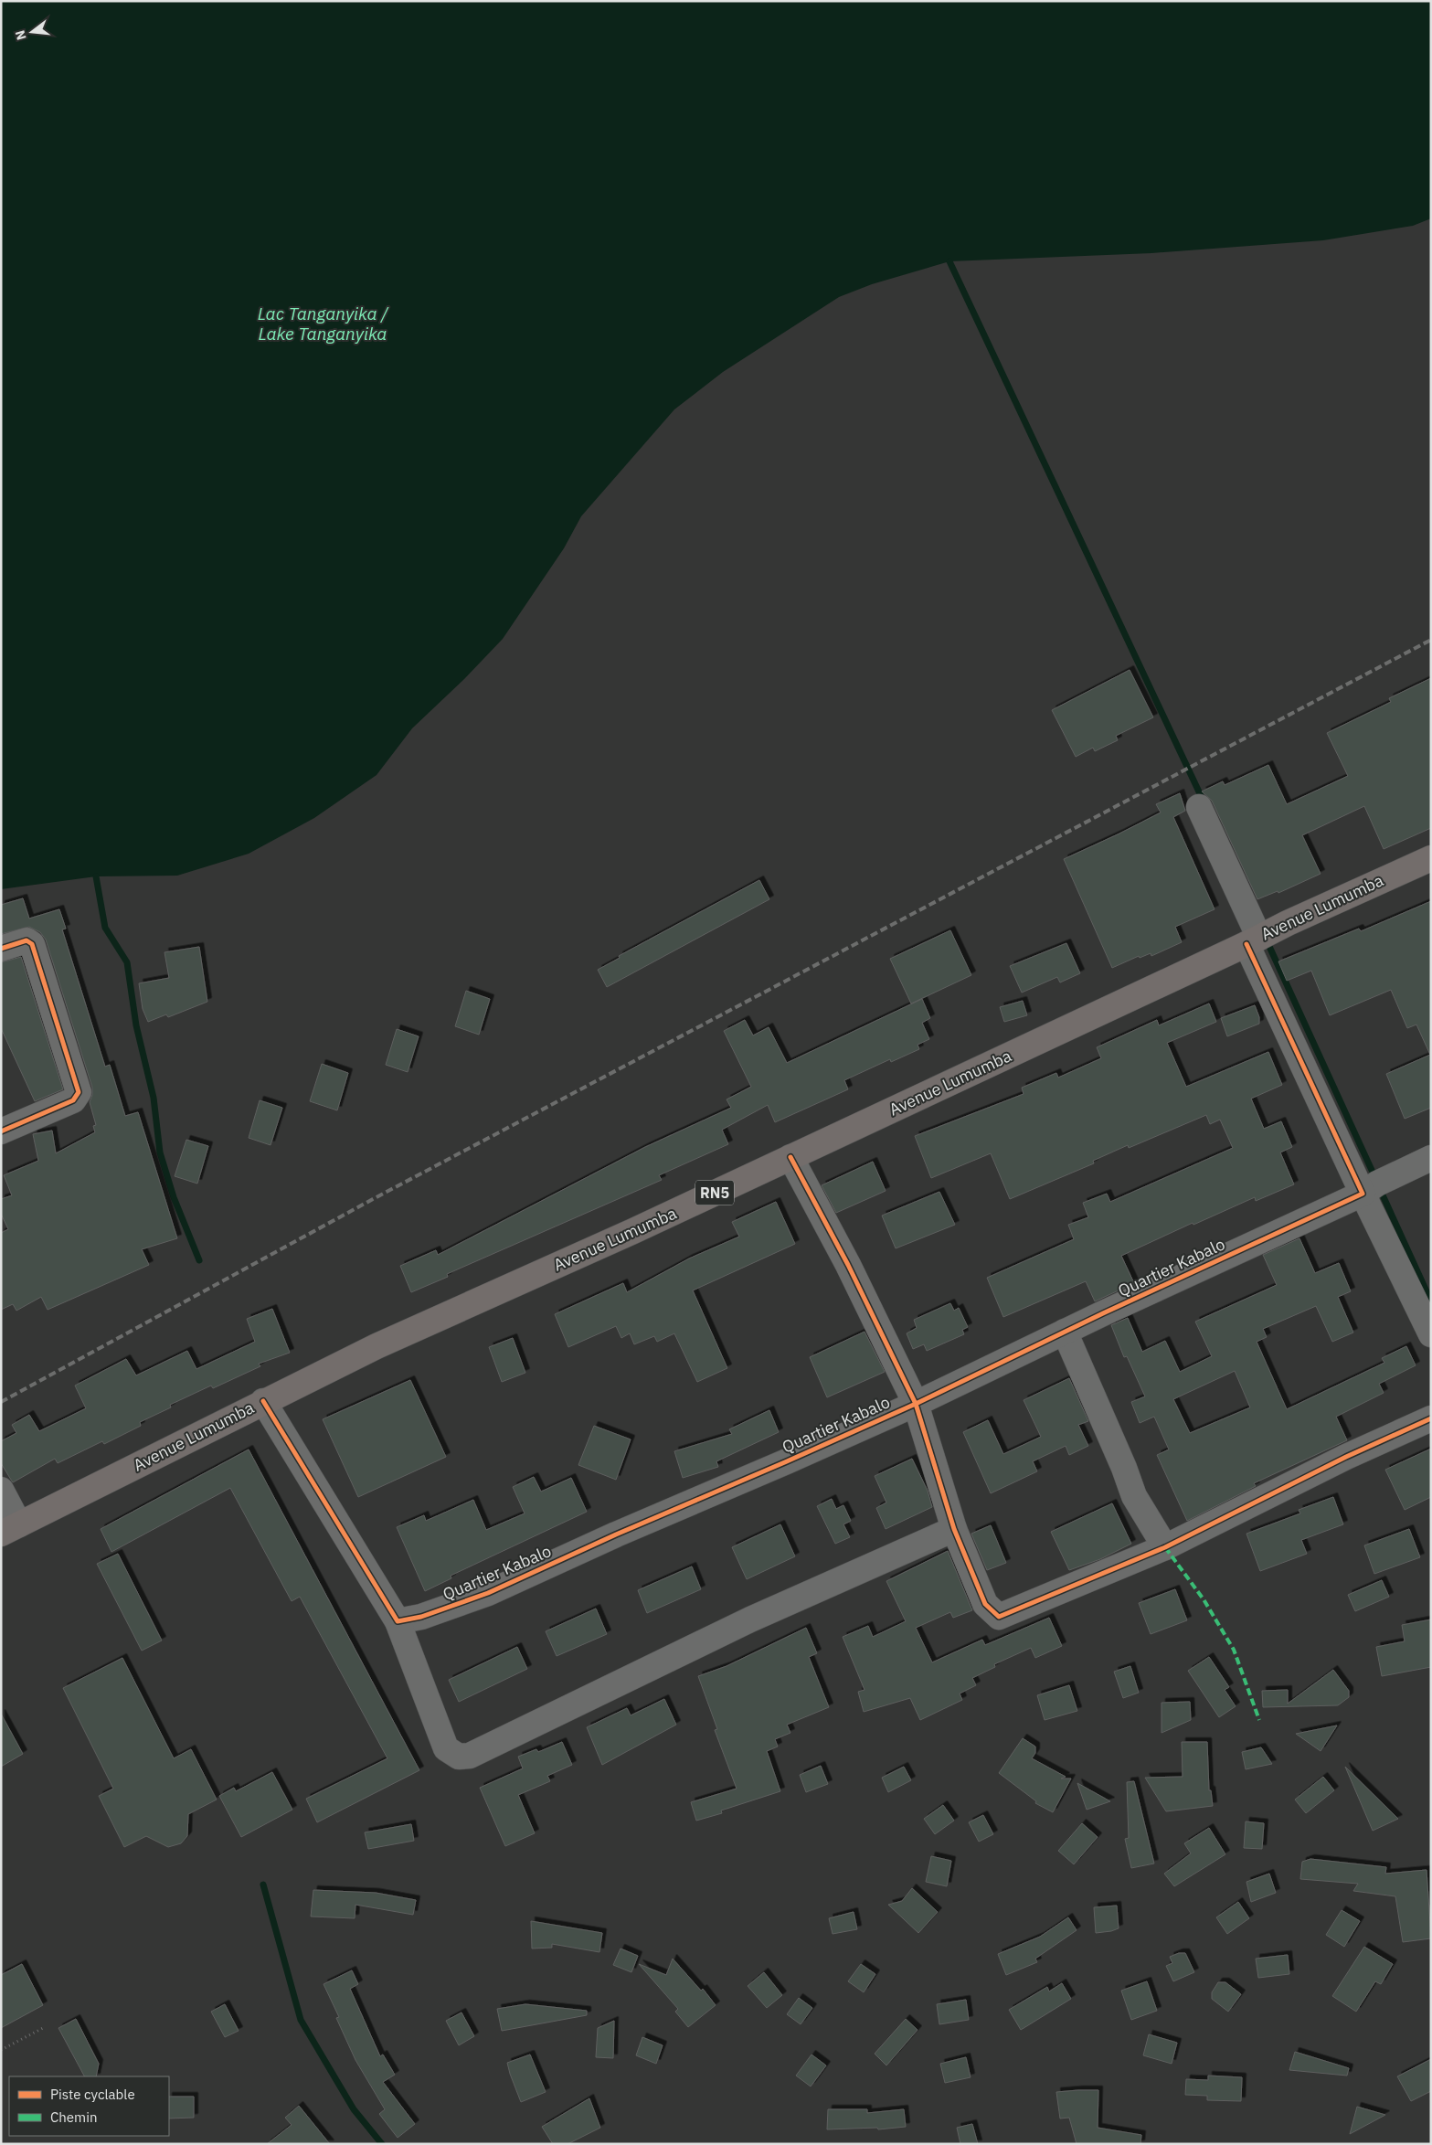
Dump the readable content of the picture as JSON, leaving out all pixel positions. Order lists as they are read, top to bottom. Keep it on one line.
{"streets":{"highway":["Avenue Lumumba","RN5"],"street":["Quartier Kabalo"]},"water":["Lac Tanganyika / Lake Tanganyika"],"legend":["Piste cyclable","Chemin"],"north":"left"}
